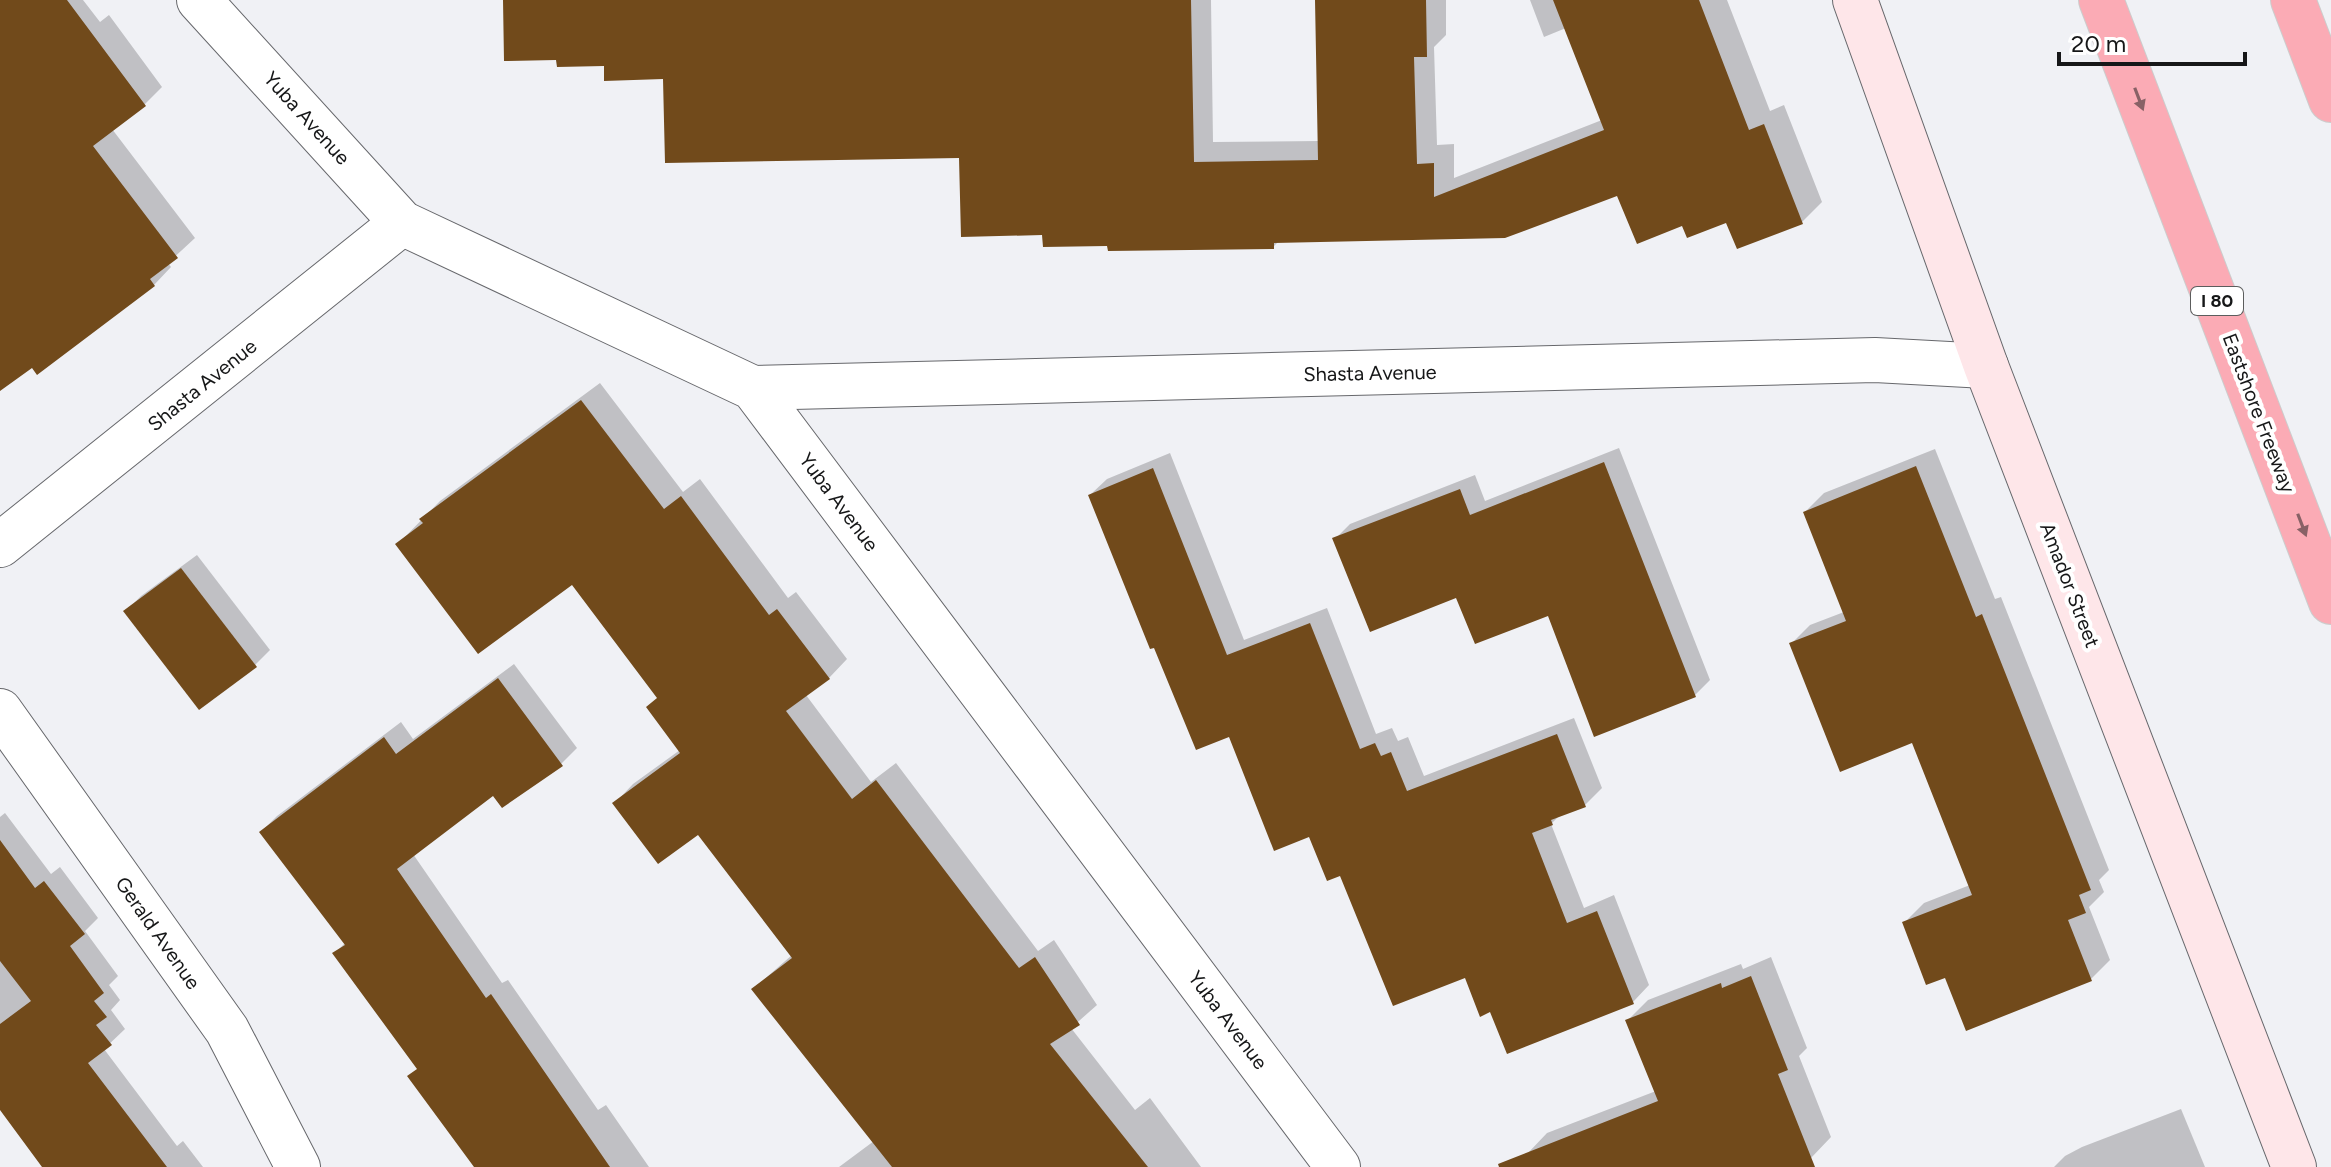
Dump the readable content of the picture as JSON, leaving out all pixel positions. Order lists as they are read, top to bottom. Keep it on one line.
{"streets":{"highway":["I 80","Eastshore Freeway"],"street":["Yuba Avenue","Shasta Avenue","Amador Street","Gerald Avenue"]},"crossings":[["Yuba Avenue","Shasta Avenue"],["Shasta Avenue","Amador Street"]],"one_way":["Eastshore Freeway"],"scale_bar":"20 m"}
